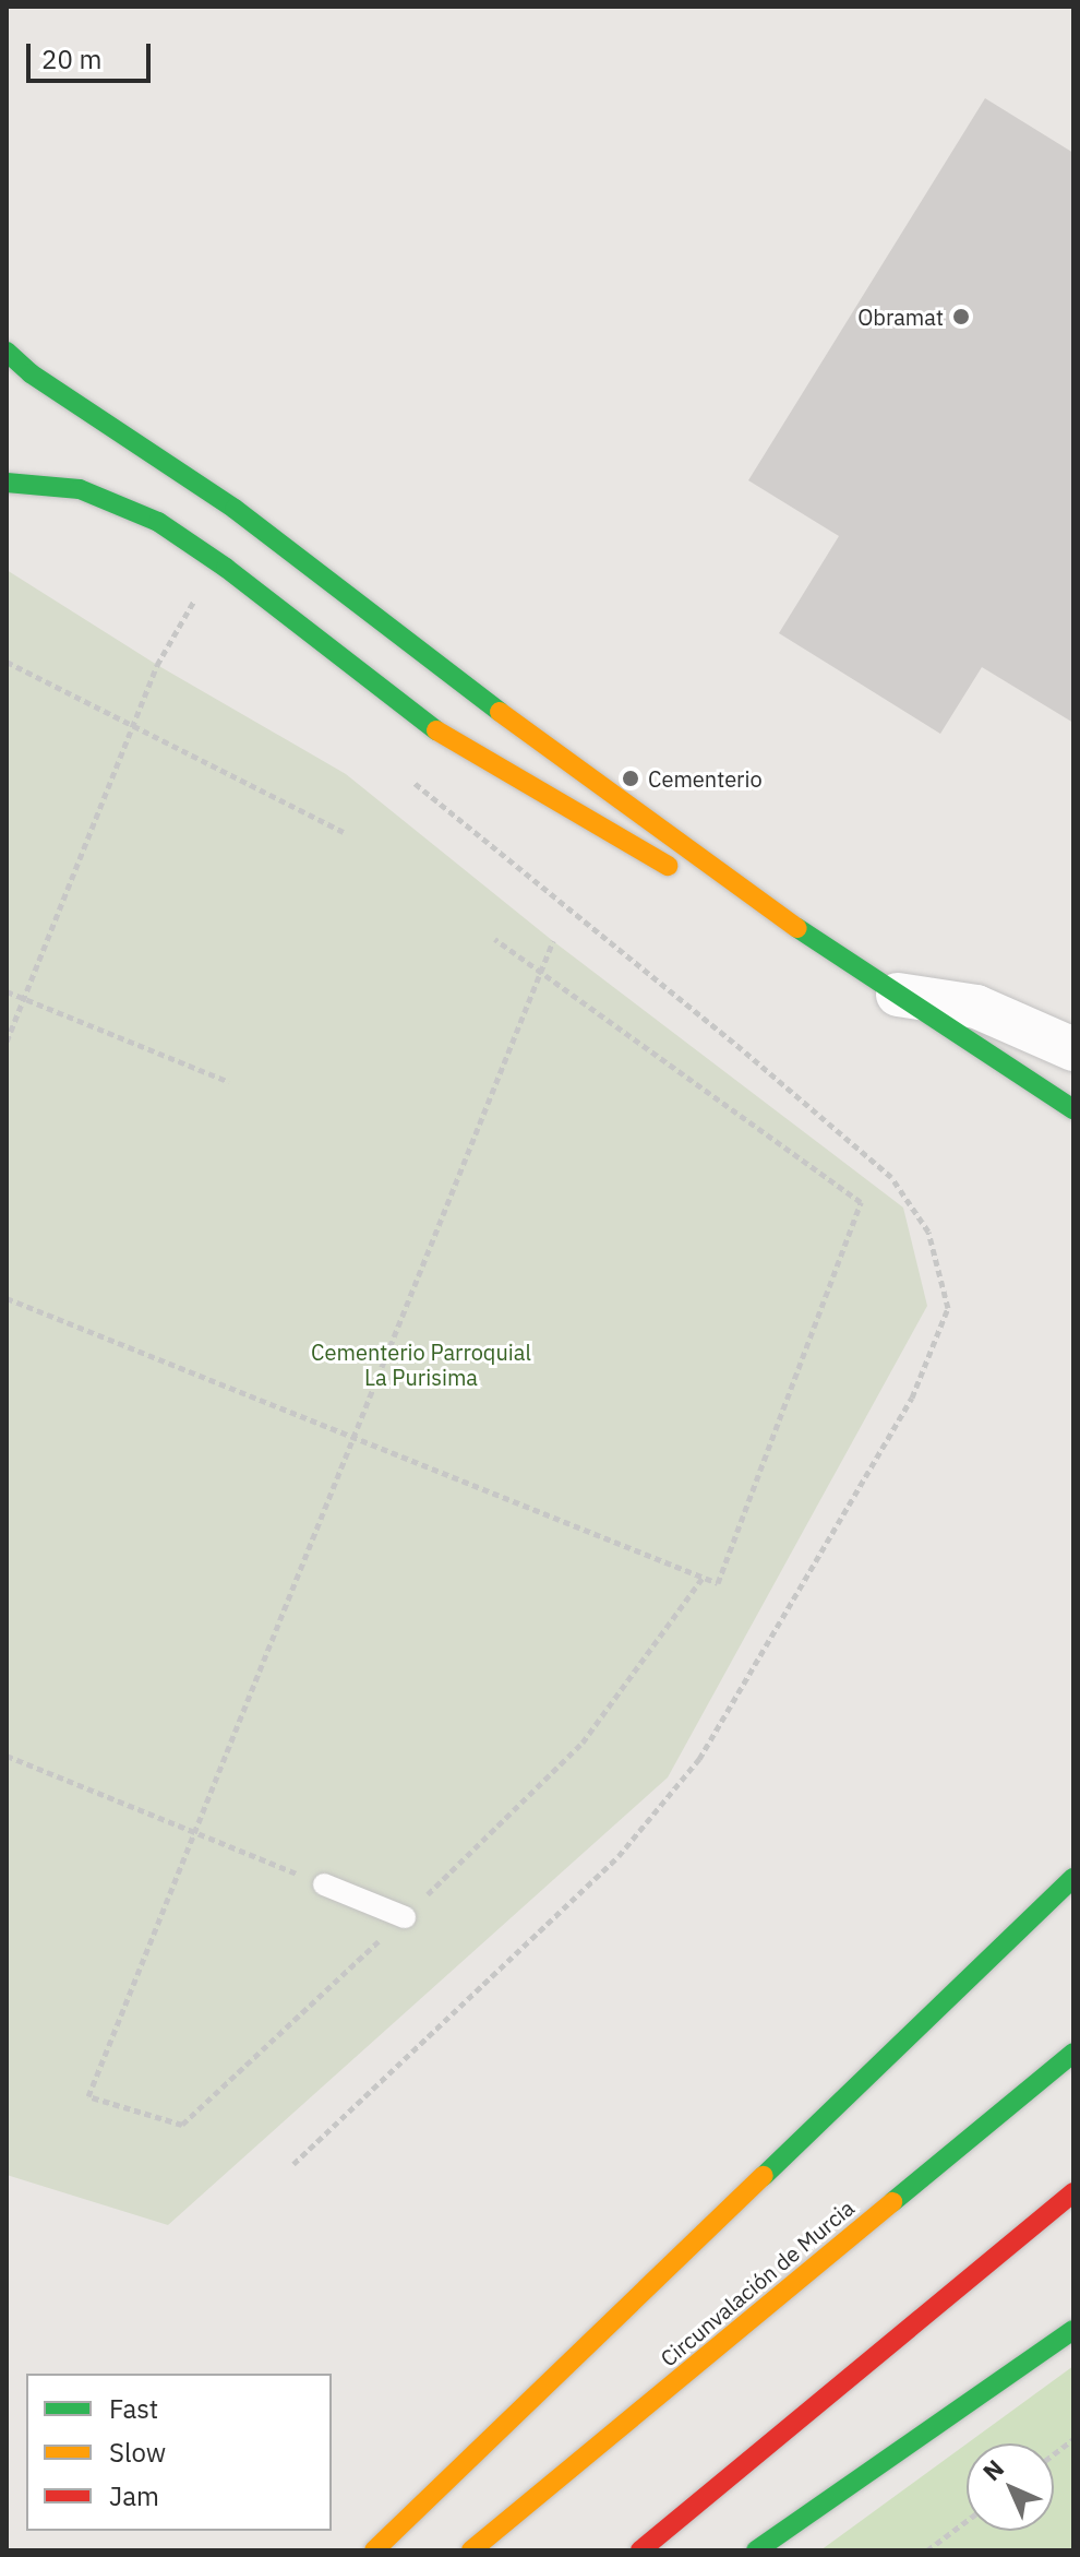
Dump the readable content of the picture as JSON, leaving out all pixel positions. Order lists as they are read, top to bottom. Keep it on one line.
{"streets":{"main road":["Circunvalación de Murcia"]},"parks":["Cementerio Parroquial La Purisima"],"places":["Obramat","Cementerio"],"legend":["Fast","Slow","Jam"],"scale_bar":"20 m","north":"top left"}
